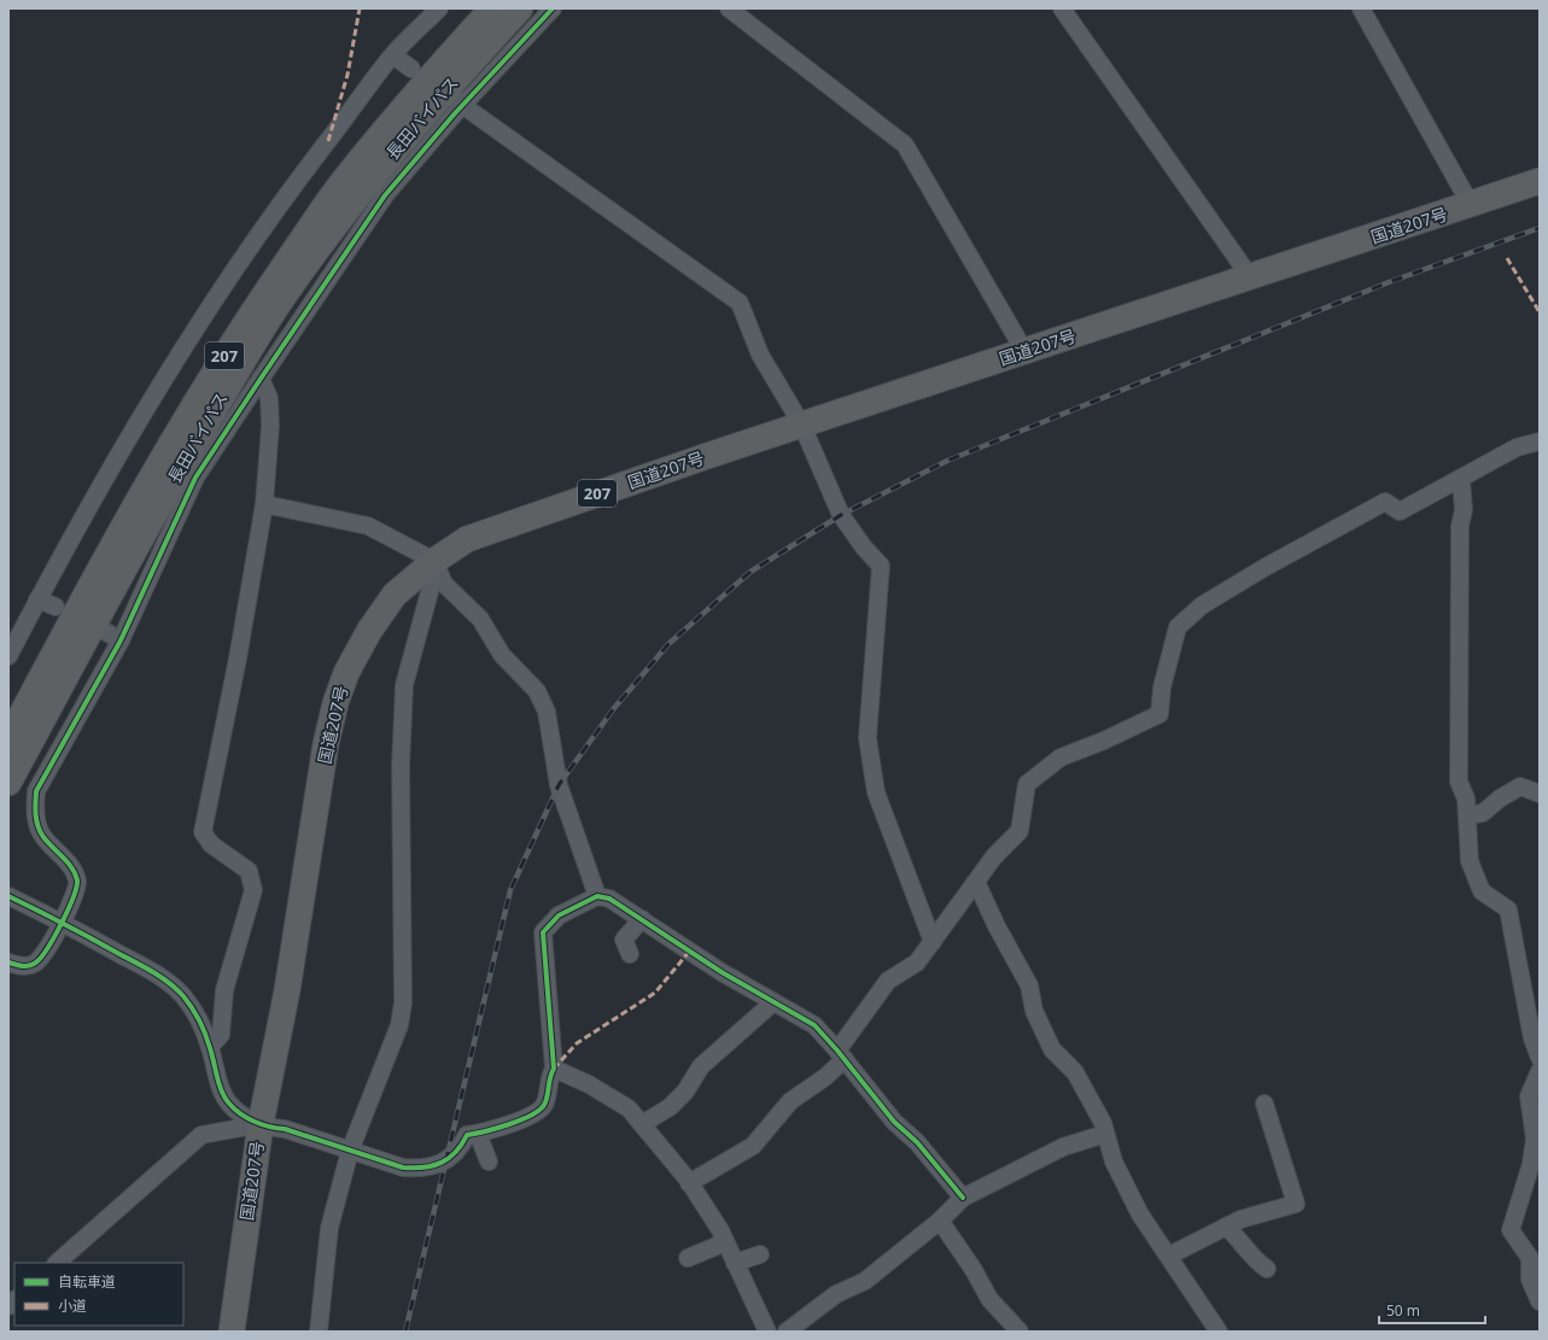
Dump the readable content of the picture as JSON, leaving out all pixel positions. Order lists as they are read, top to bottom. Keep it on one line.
{"streets":{"highway":["長田バイパス","国道207号","207"]},"legend":["自転車道","小道"],"scale_bar":"50 m"}
